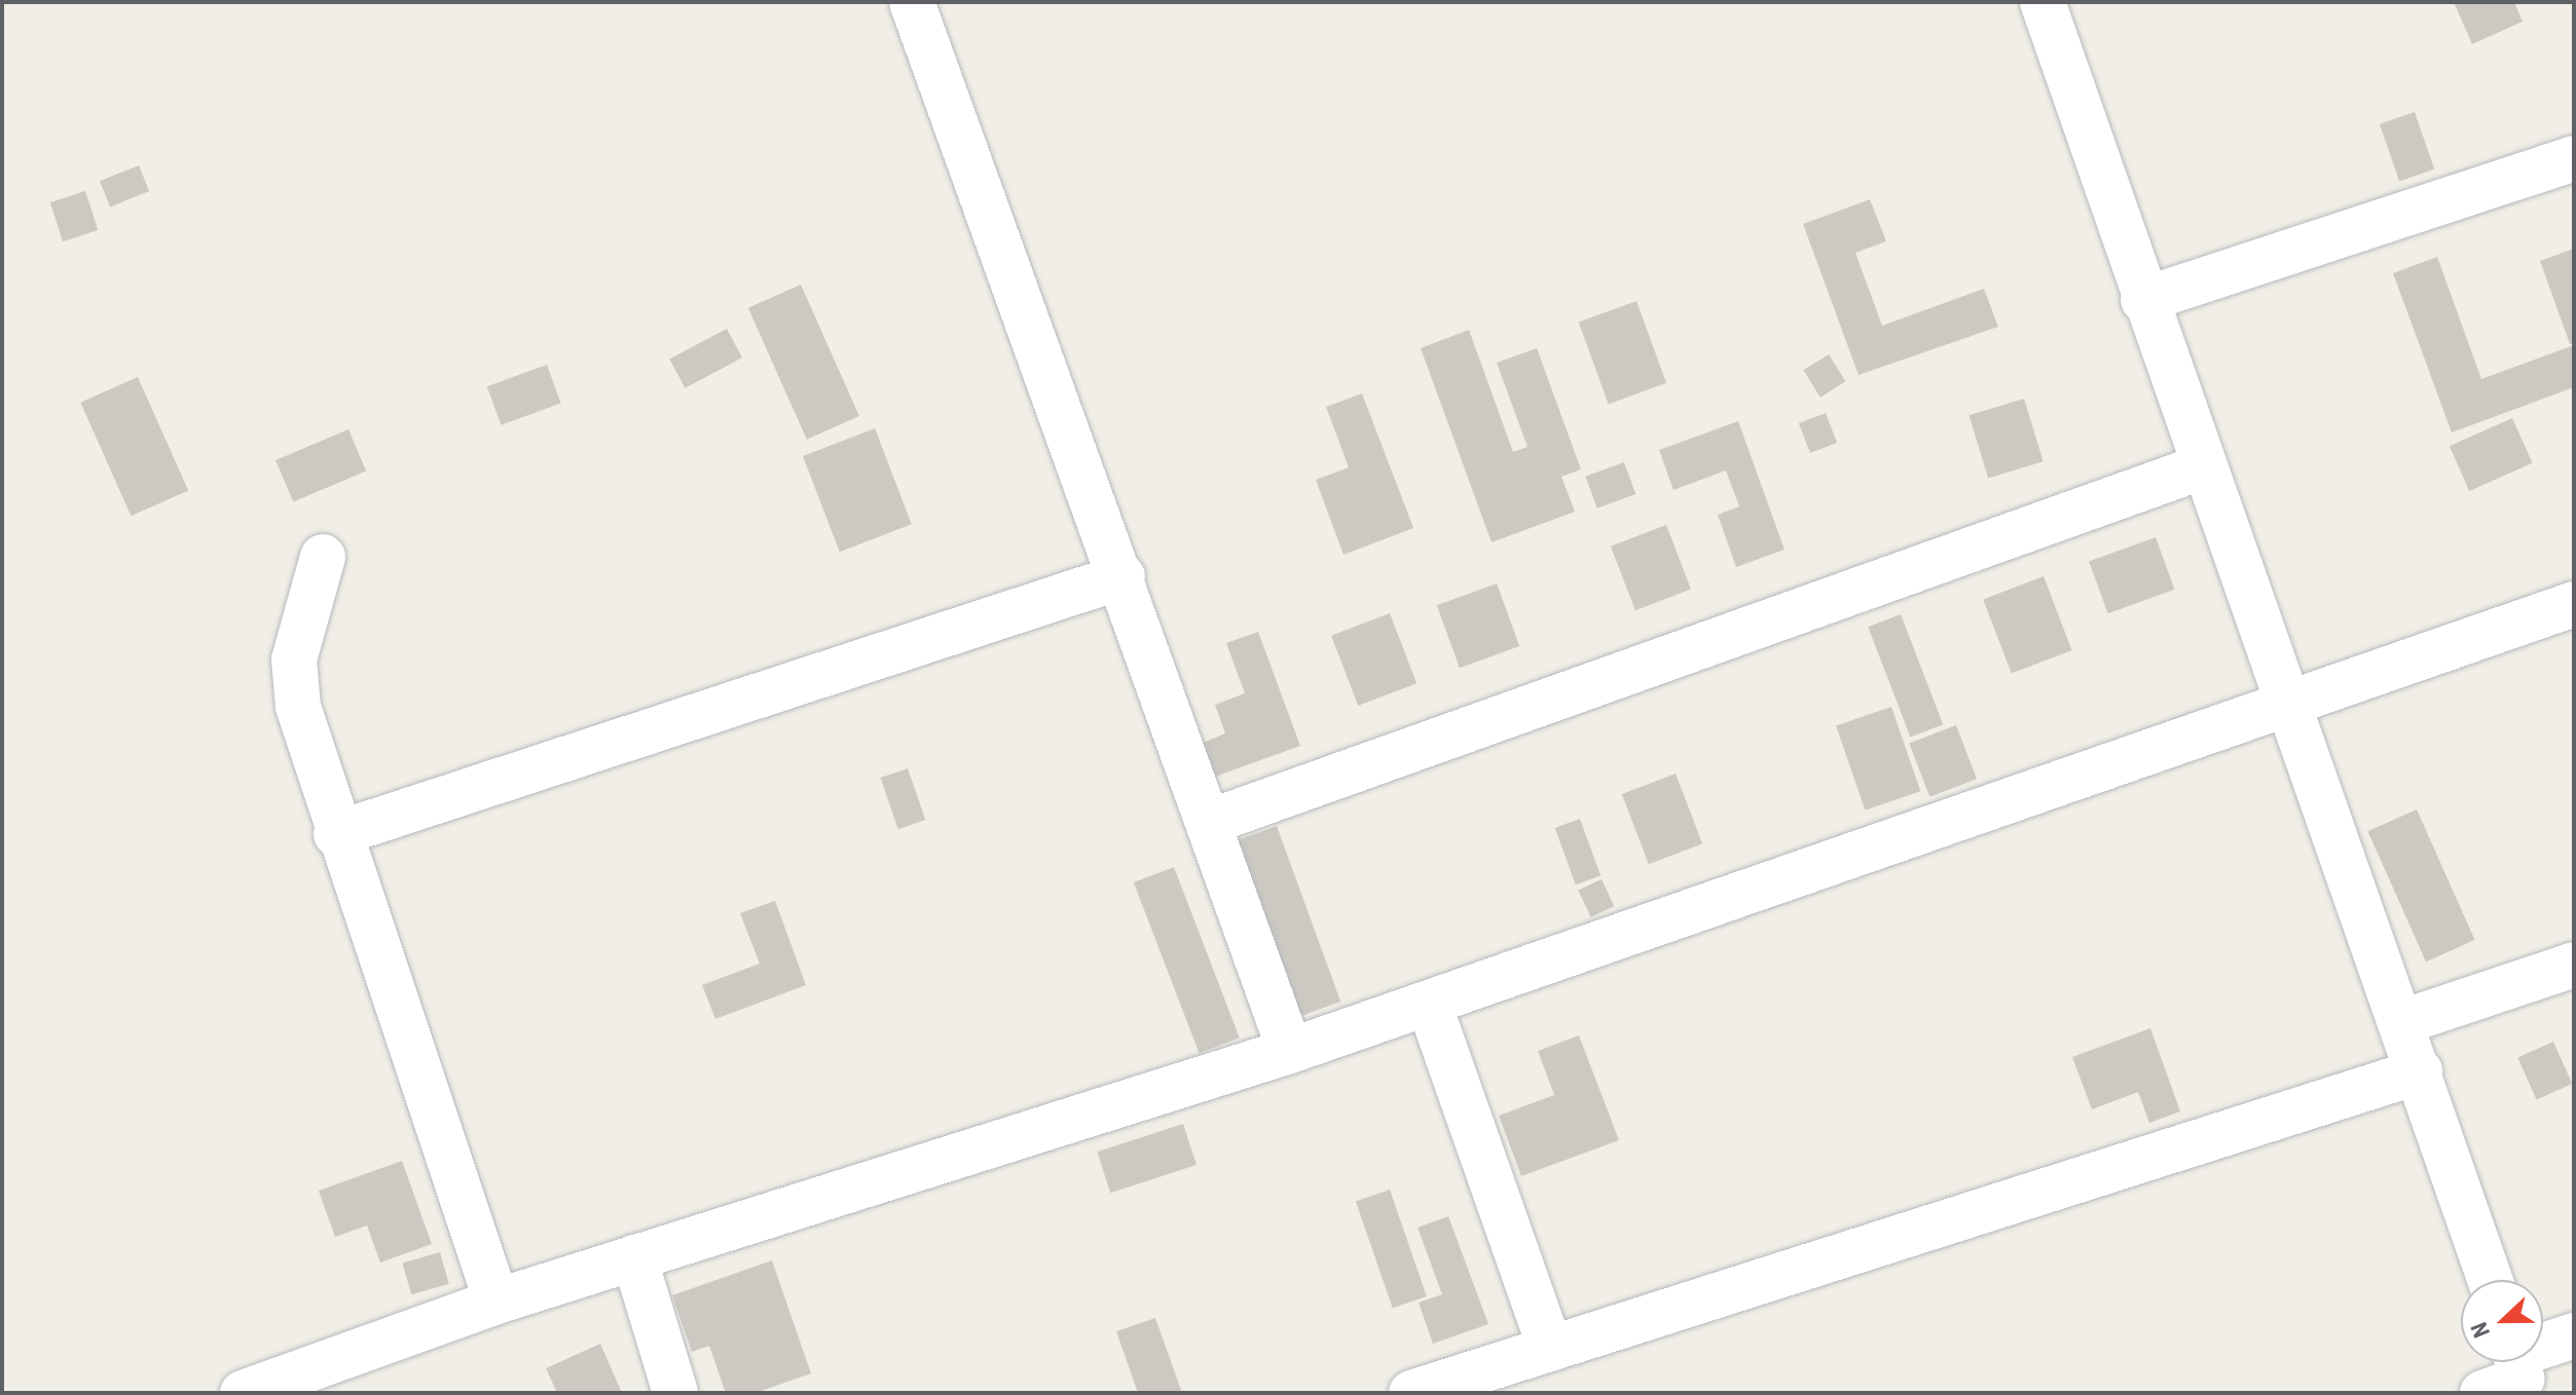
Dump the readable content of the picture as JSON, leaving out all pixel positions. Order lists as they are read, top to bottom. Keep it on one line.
{"north":"left"}
